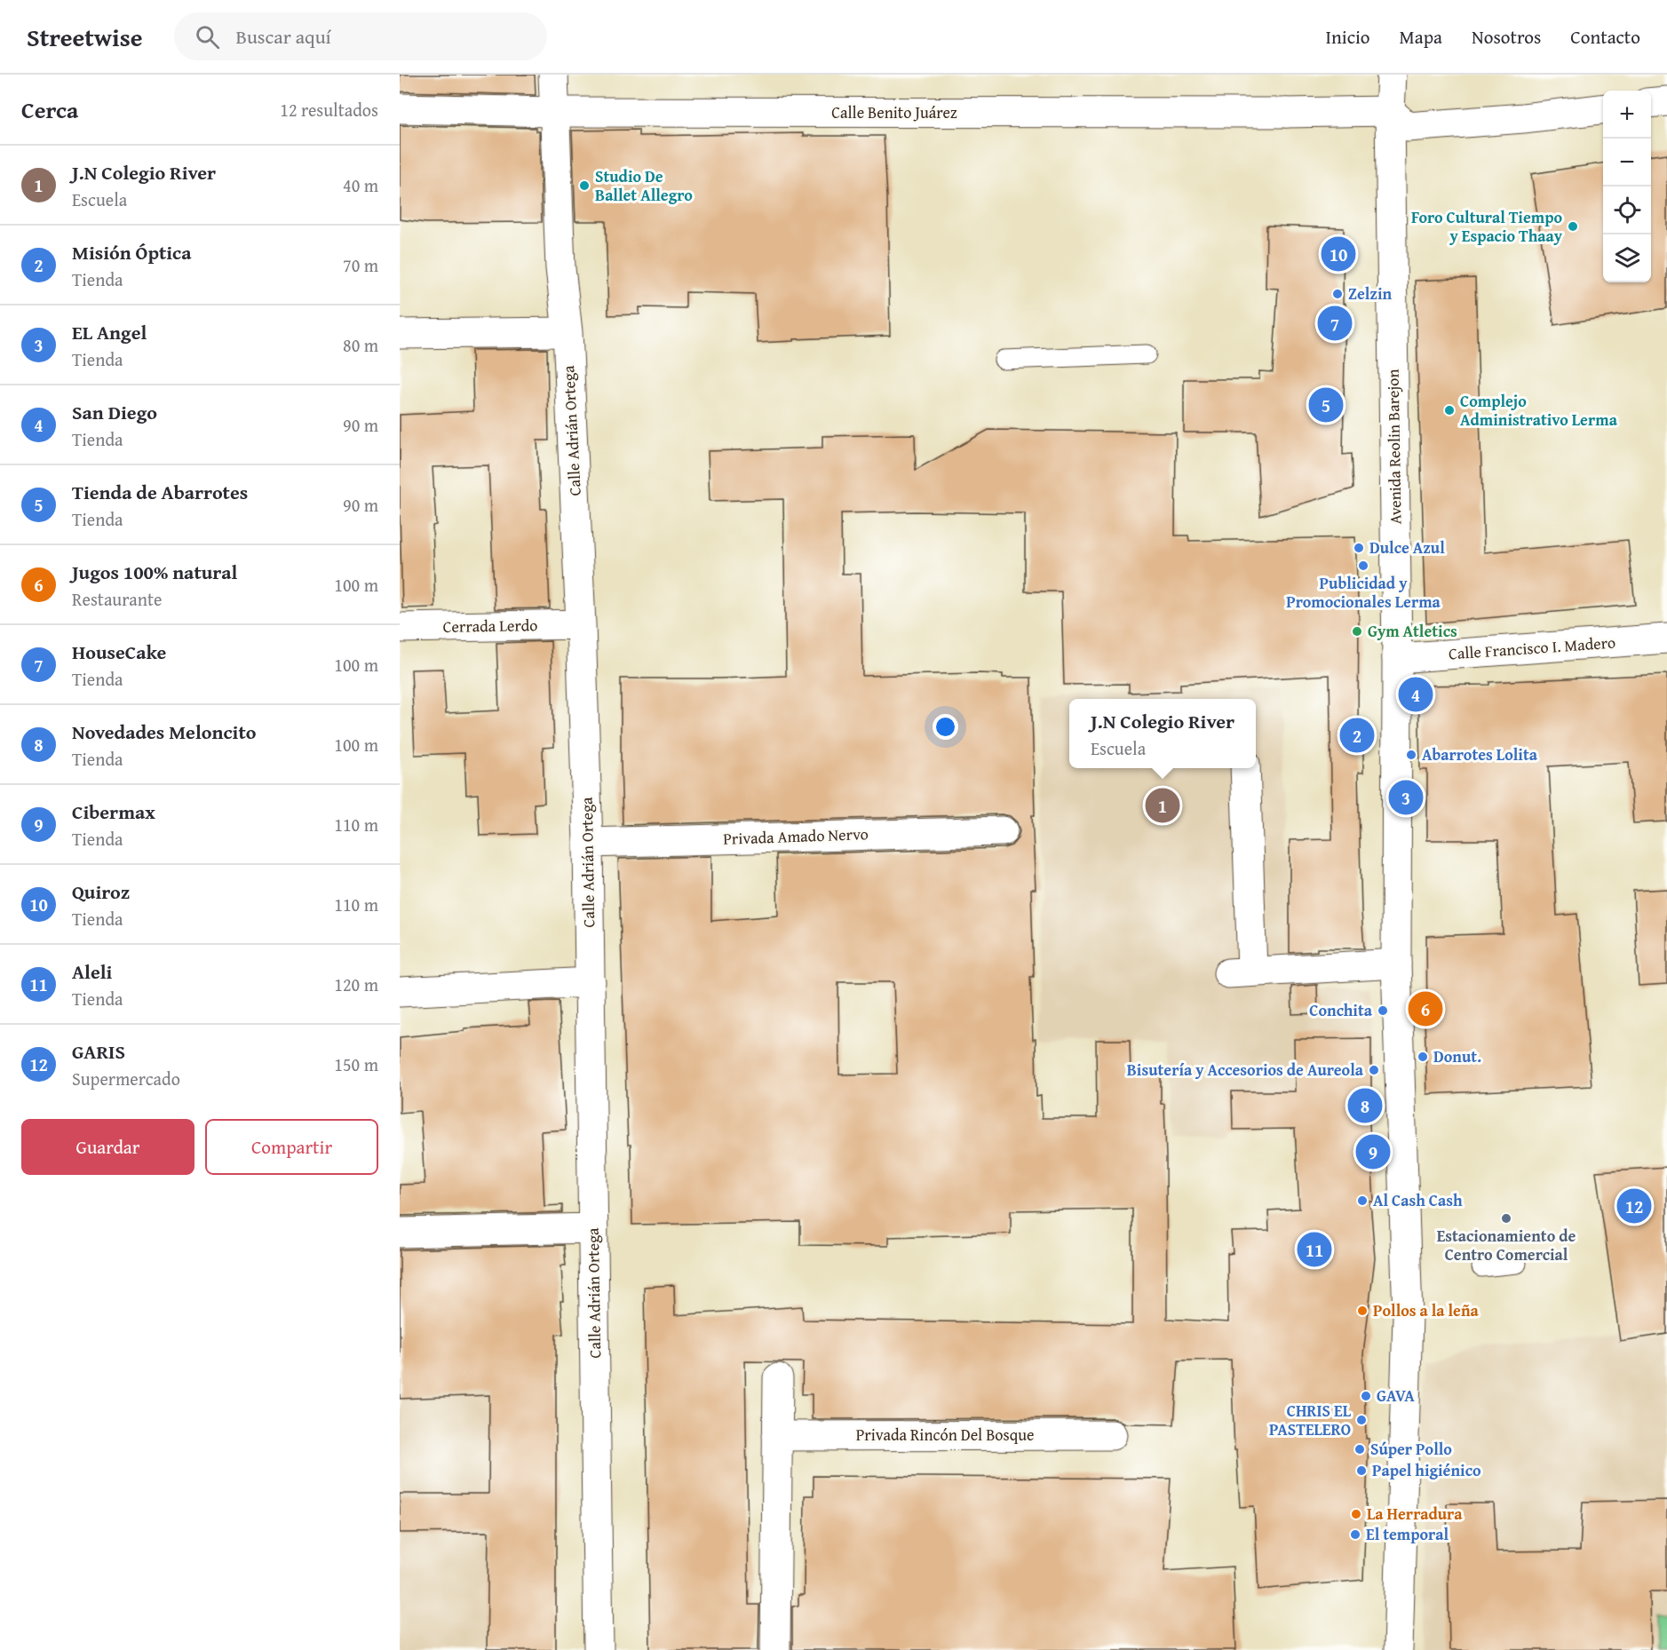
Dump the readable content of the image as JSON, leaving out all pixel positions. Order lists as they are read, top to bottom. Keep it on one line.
{"streets":{"street":["Calle Benito Juárez","Calle Adrián Ortega","Avenida Reolin Barejon","Cerrada Lerdo","Calle Francisco I. Madero","Privada Amado Nervo","Privada Rincón Del Bosque"]},"crossings":[["Calle Benito Juárez","Calle Adrián Ortega"],["Calle Benito Juárez","Avenida Reolin Barejon"],["Calle Adrián Ortega","Cerrada Lerdo"],["Calle Adrián Ortega","Privada Amado Nervo"],["Avenida Reolin Barejon","Calle Francisco I. Madero"]],"places":["Studio De Ballet Allegro","Foro Cultural Tiempo y Espacio Thaay","Zelzin","Complejo Administrativo Lerma","Dulce Azul","Publicidad y Promocionales Lerma","Gym Atletics","Abarrotes Lolita","Conchita","Donut.","Bisutería y Accesorios de Aureola","Al Cash Cash","Estacionamiento de Centro Comercial","Pollos a la leña","GAVA","CHRIS EL PASTELERO","Súper Pollo","Papel higiénico","La Herradura","El temporal"],"page":{"header":"Streetwise","search":"Buscar aquí","nav":["Inicio","Mapa","Nosotros","Contacto"],"heading":["Cerca","12 resultados"],"map_buttons":["+","−"],"list":[{"mark":"1","name":"J.N Colegio River","note":"Escuela","value":"40 m"},{"mark":"2","name":"Misión Óptica","note":"Tienda","value":"70 m"},{"mark":"3","name":"EL Angel","note":"Tienda","value":"80 m"},{"mark":"4","name":"San Diego","note":"Tienda","value":"90 m"},{"mark":"5","name":"Tienda de Abarrotes","note":"Tienda","value":"90 m"},{"mark":"6","name":"Jugos 100% natural","note":"Restaurante","value":"100 m"},{"mark":"7","name":"HouseCake","note":"Tienda","value":"100 m"},{"mark":"8","name":"Novedades Meloncito","note":"Tienda","value":"100 m"},{"mark":"9","name":"Cibermax","note":"Tienda","value":"110 m"},{"mark":"10","name":"Quiroz","note":"Tienda","value":"110 m"},{"mark":"11","name":"Aleli","note":"Tienda","value":"120 m"},{"mark":"12","name":"GARIS","note":"Supermercado","value":"150 m"}],"pins":["10","7","5","4","2","3","1","6","8","9","12","11"],"popup":["J.N Colegio River","Escuela"],"buttons":["Guardar","Compartir"]}}
